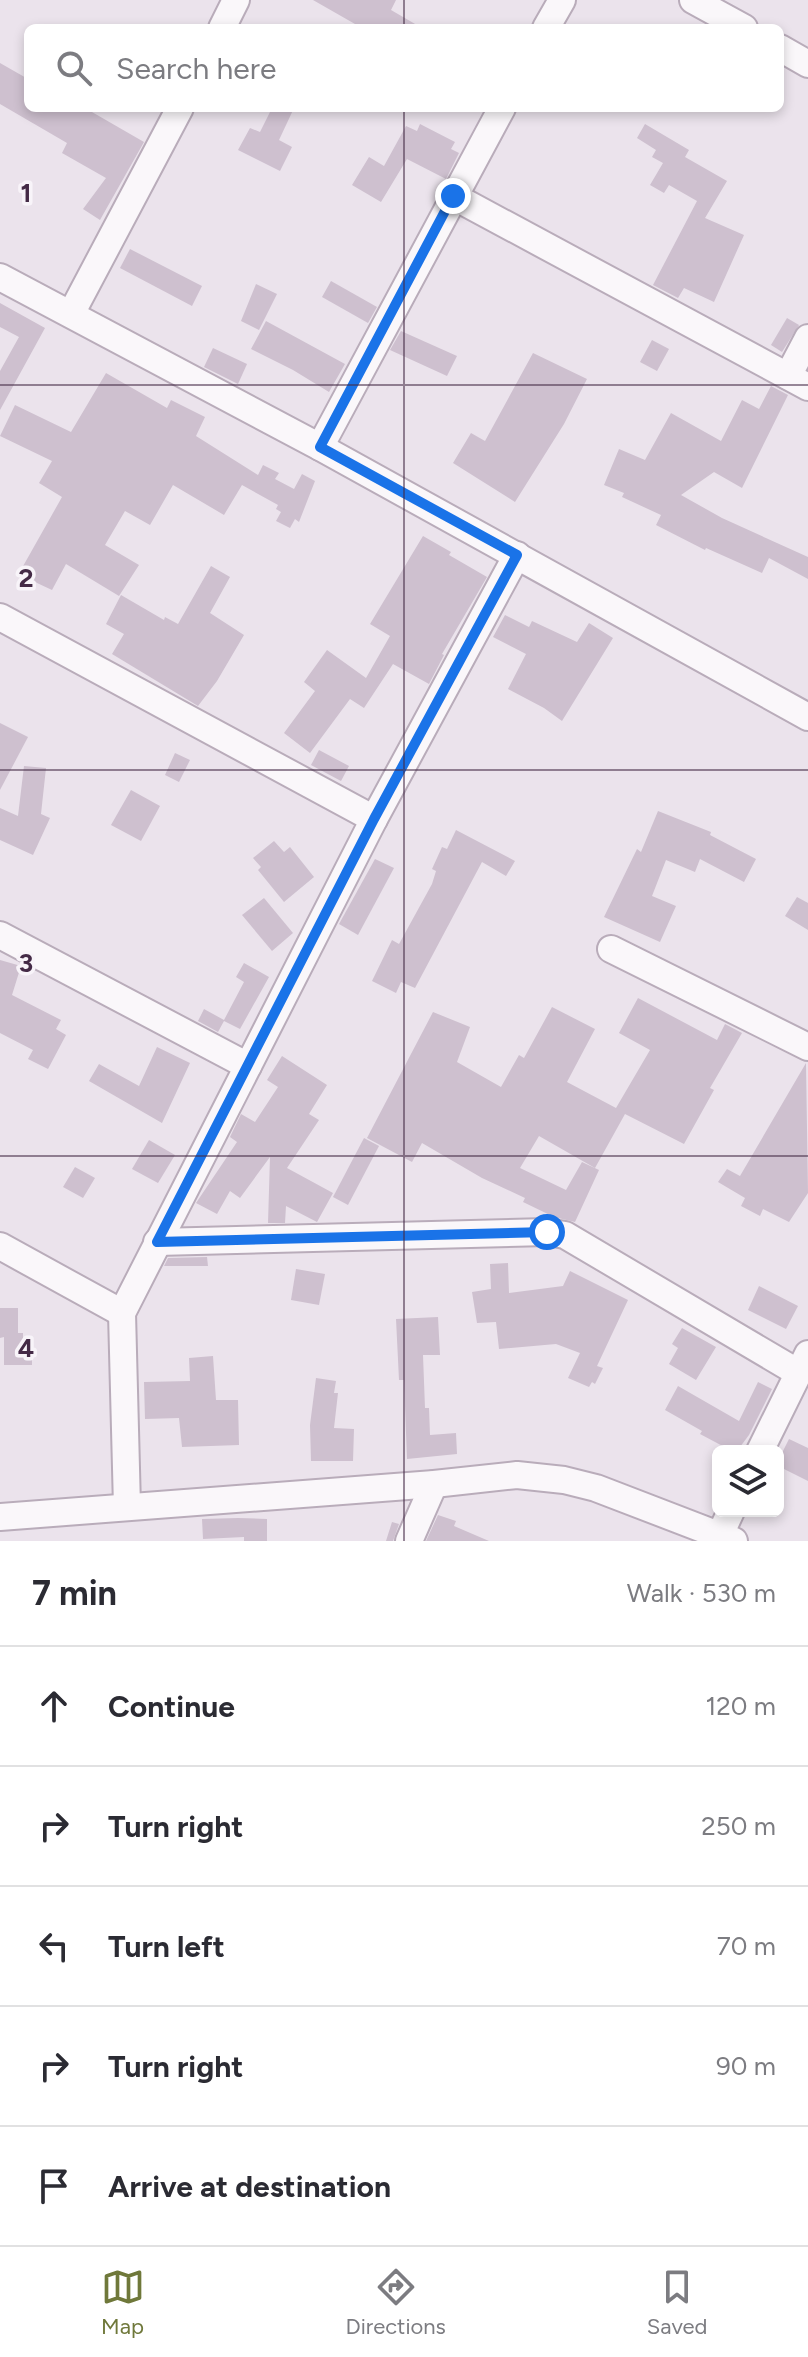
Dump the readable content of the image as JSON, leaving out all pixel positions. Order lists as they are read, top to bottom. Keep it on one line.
{"page":{"search":"Search here","heading":["7 min","Walk · 530 m"],"list":[["Continue","120 m"],["Turn right","250 m"],["Turn left","70 m"],["Turn right","90 m"],"Arrive at destination"],"nav":["Map","Directions","Saved"]},"grid":{"rows":["1","2","3","4"]}}
